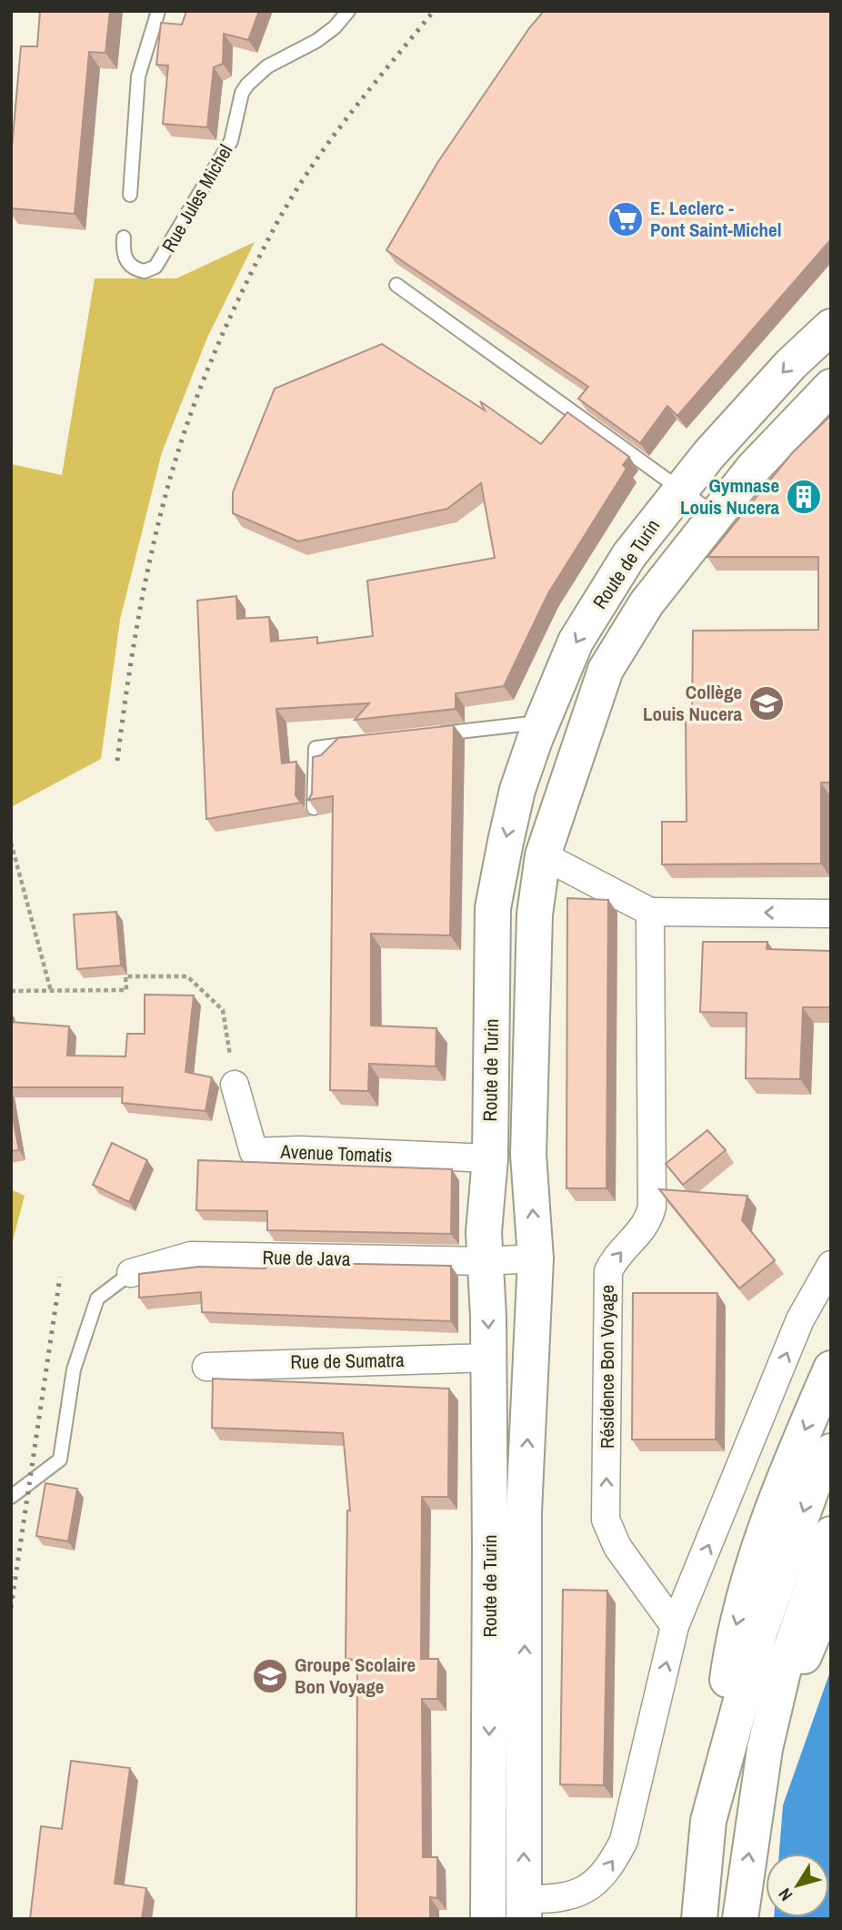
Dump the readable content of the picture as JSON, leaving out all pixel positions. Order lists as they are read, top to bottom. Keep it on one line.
{"streets":{"main road":["Route de Turin"],"street":["Avenue Tomatis","Rue de Java","Rue de Sumatra","Résidence Bon Voyage"],"lane":["Rue Jules Michel"]},"crossings":[["Route de Turin","Avenue Tomatis"],["Route de Turin","Rue de Java"],["Route de Turin","Rue de Sumatra"]],"places":{"supermarket":["E. Leclerc - Pont Saint-Michel"],"building":["Gymnase Louis Nucera"],"school or university":["Collège Louis Nucera","Groupe Scolaire Bon Voyage"]},"north":"bottom left"}
